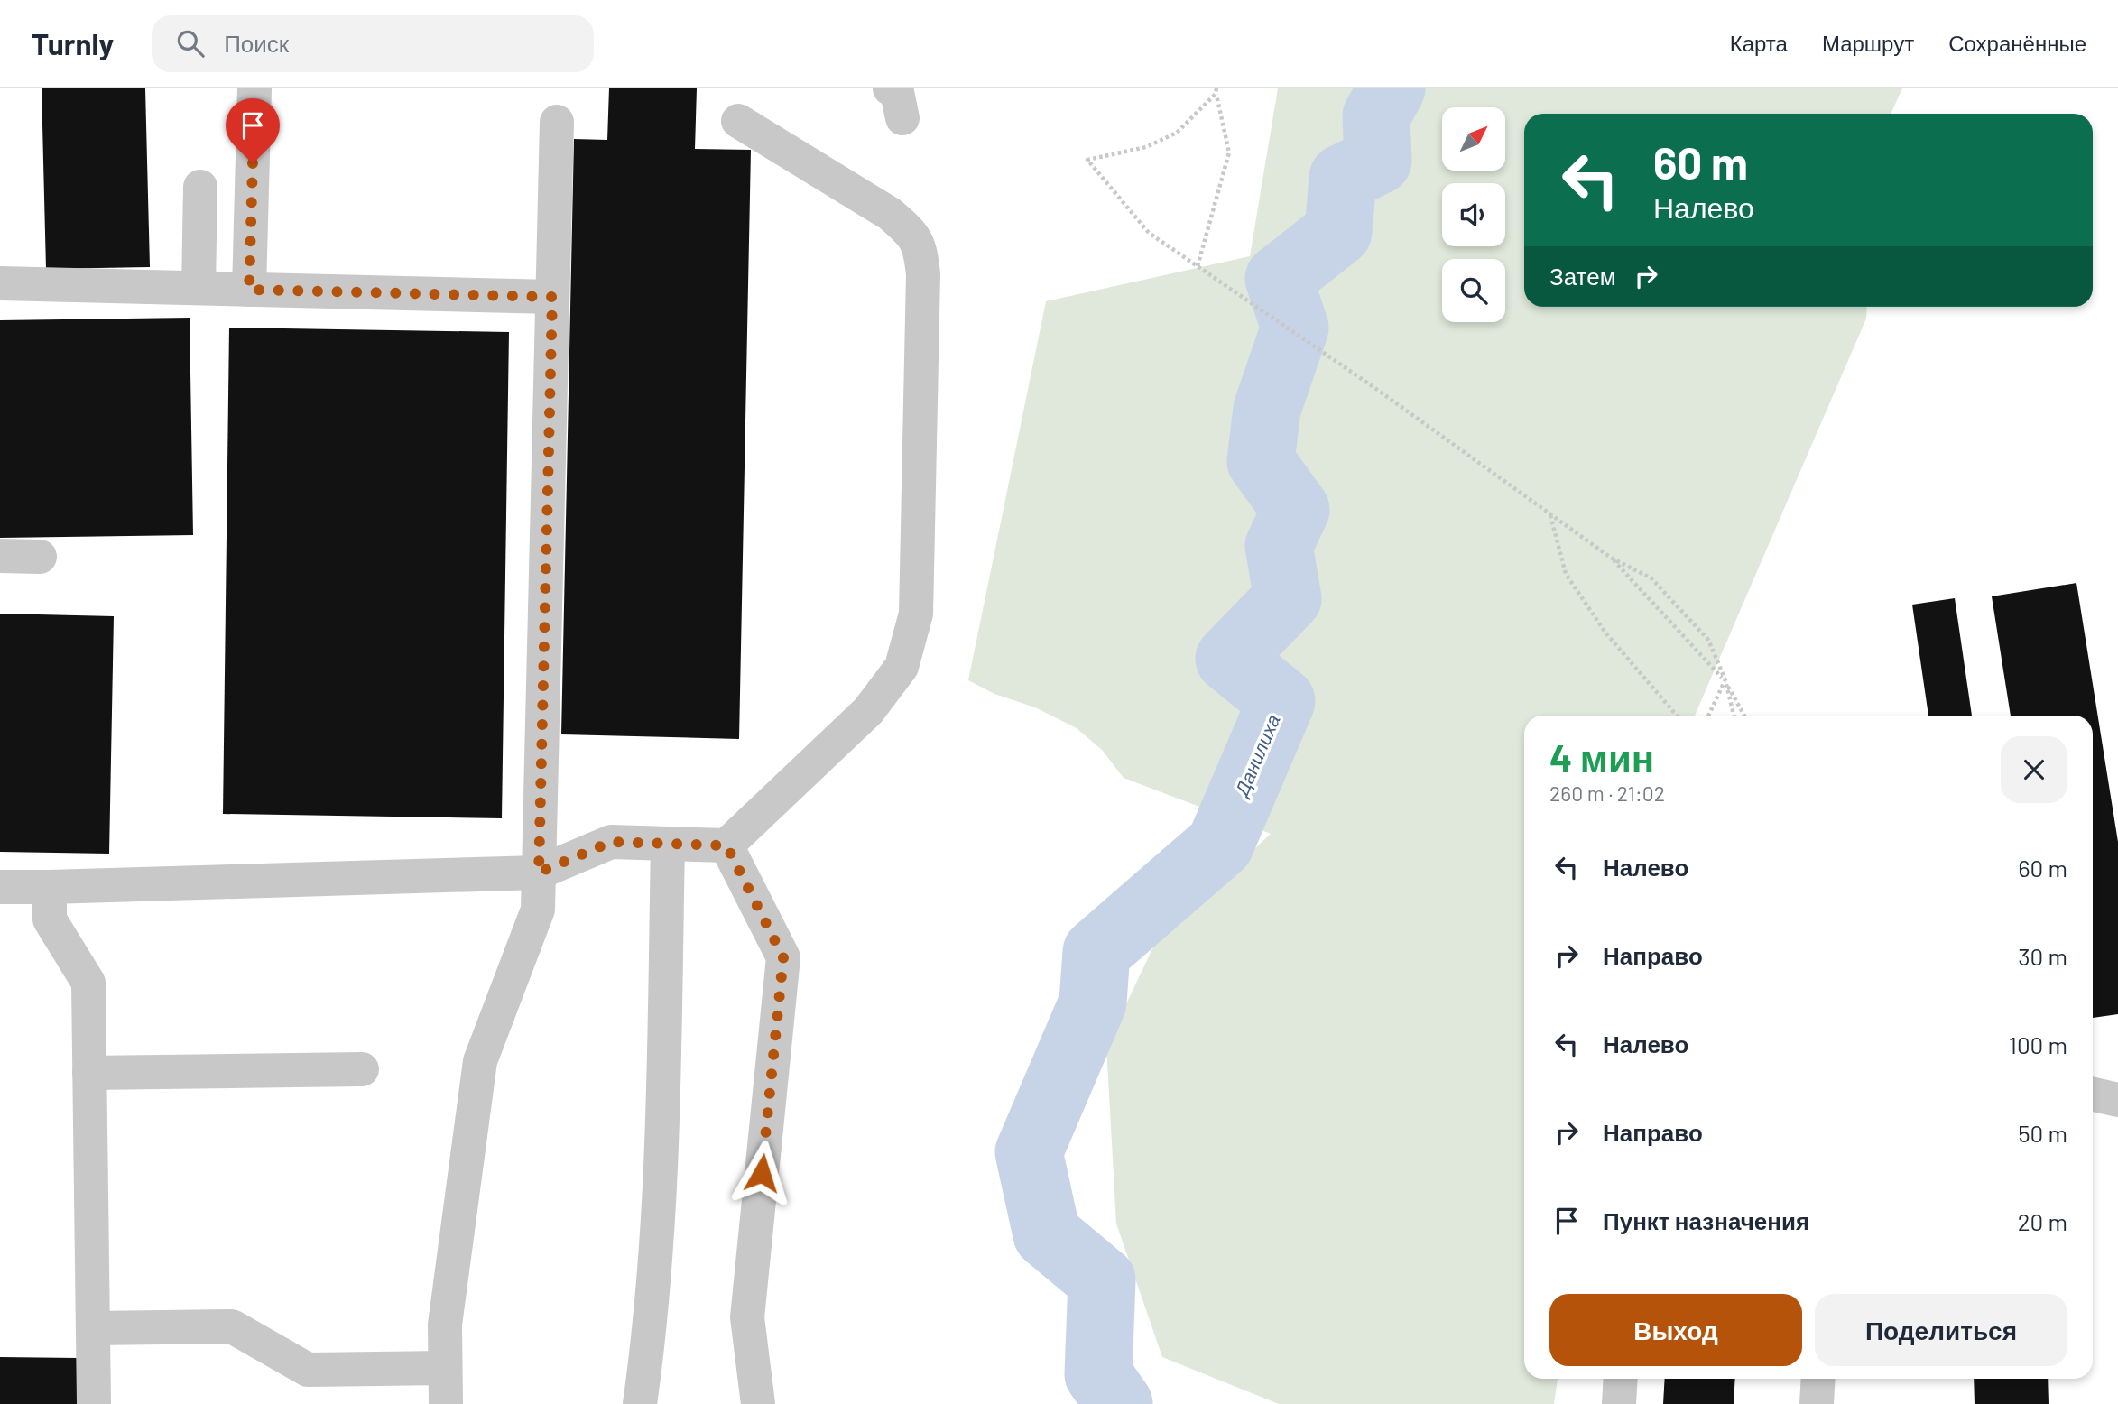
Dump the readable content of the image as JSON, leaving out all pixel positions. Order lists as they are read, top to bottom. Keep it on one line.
{"water":["Данилиха"],"north":"top right","page":{"header":"Turnly","search":"Поиск","nav":["Карта","Маршрут","Сохранённые"],"turn":["60 m","Налево"],"then":"Затем","heading":["4 мин","260 m · 21:02"],"list":[{"name":"Налево","value":"60 m"},{"name":"Направо","value":"30 m"},{"name":"Налево","value":"100 m"},{"name":"Направо","value":"50 m"},{"name":"Пункт назначения","value":"20 m"}],"buttons":["Выход","Поделиться"]}}
